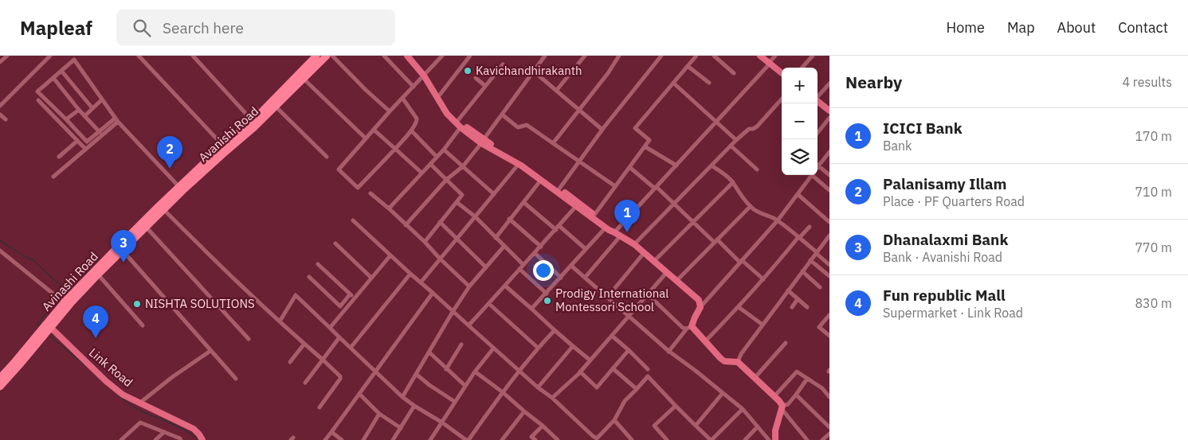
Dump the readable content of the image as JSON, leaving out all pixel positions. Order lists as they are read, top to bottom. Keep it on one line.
{"streets":{"main road":["Avanishi Road","Avinashi Road"],"street":["Link Road"]},"crossings":[["Avanishi Road","Avinashi Road"],["Avanishi Road","Link Road"],["Avinashi Road","Link Road"]],"places":["Kavichandhirakanth","Prodigy International Montessori School","NISHTA SOLUTIONS"],"page":{"header":"Mapleaf","search":"Search here","nav":["Home","Map","About","Contact"],"heading":["Nearby","4 results"],"map_buttons":["+","−"],"list":[{"mark":"1","name":"ICICI Bank","note":"Bank","value":"170 m"},{"mark":"2","name":"Palanisamy Illam","note":"Place · PF Quarters Road","value":"710 m"},{"mark":"3","name":"Dhanalaxmi Bank","note":"Bank · Avanishi Road","value":"770 m"},{"mark":"4","name":"Fun republic Mall","note":"Supermarket · Link Road","value":"830 m"}],"pins":["2","1","3","4"]}}
